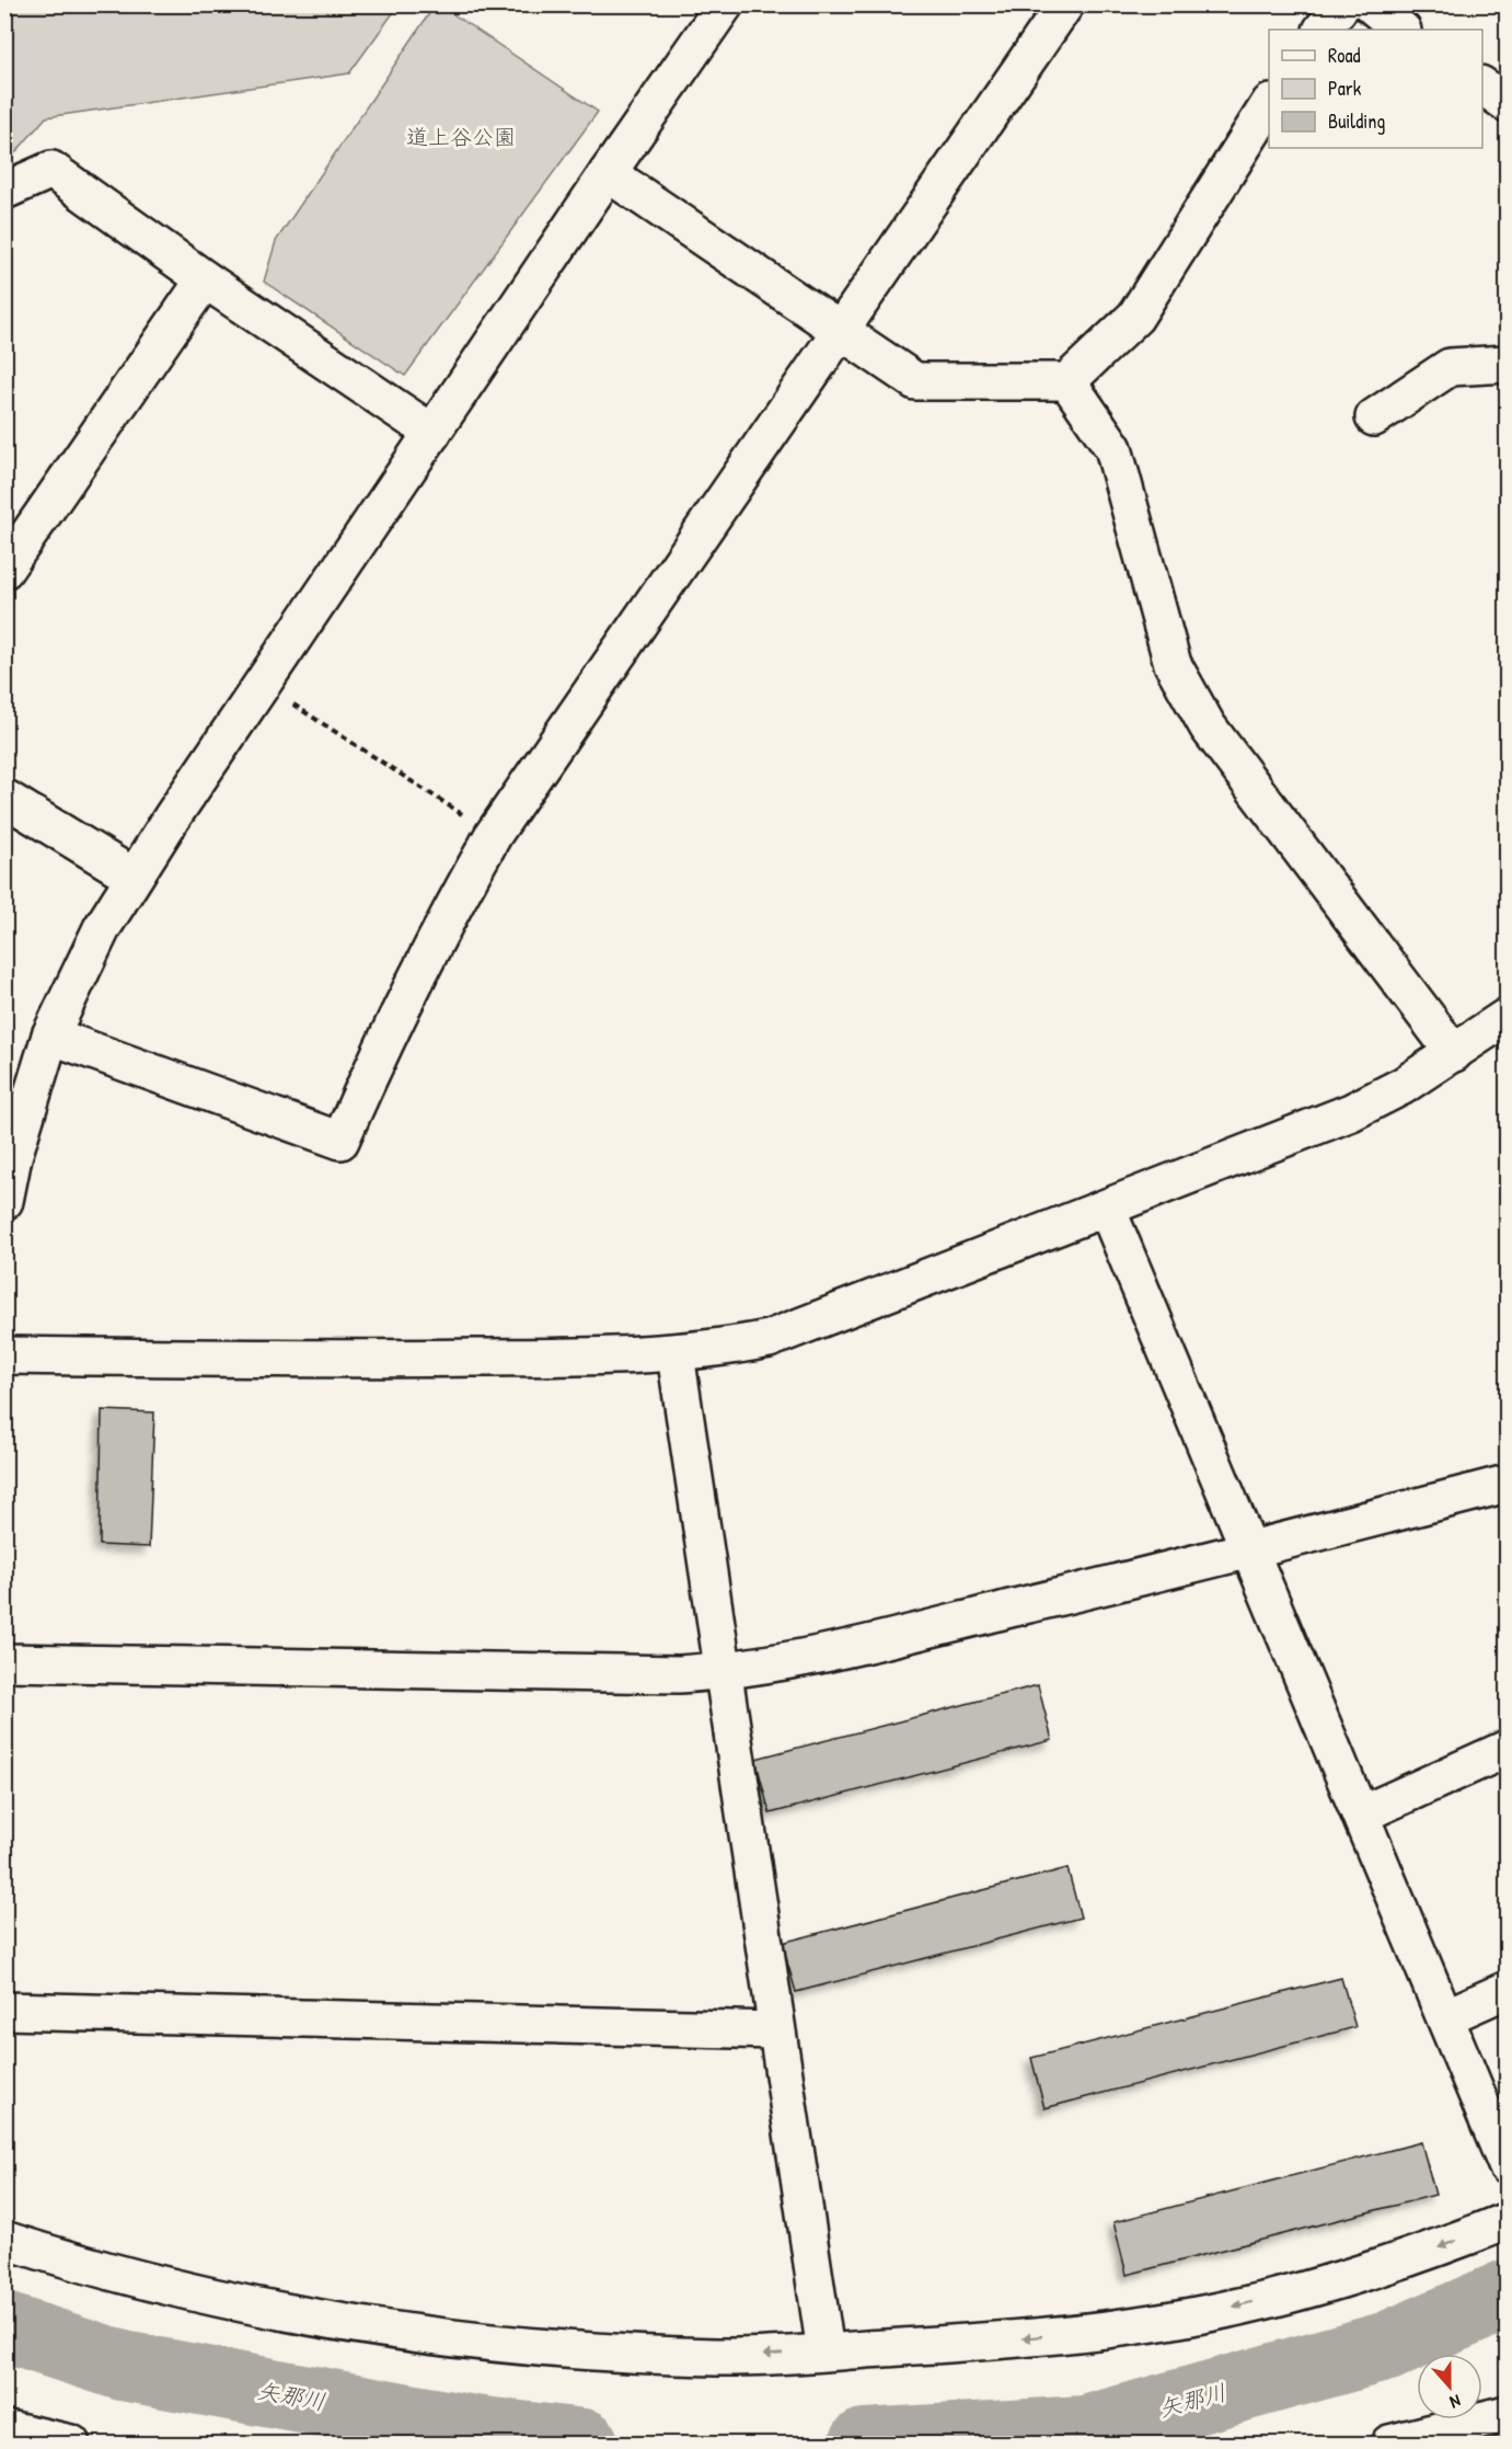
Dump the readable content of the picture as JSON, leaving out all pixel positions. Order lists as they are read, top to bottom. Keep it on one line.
{"water":["矢那川"],"parks":["道上谷公園"],"legend":["Road","Park","Building"],"north":"bottom"}
